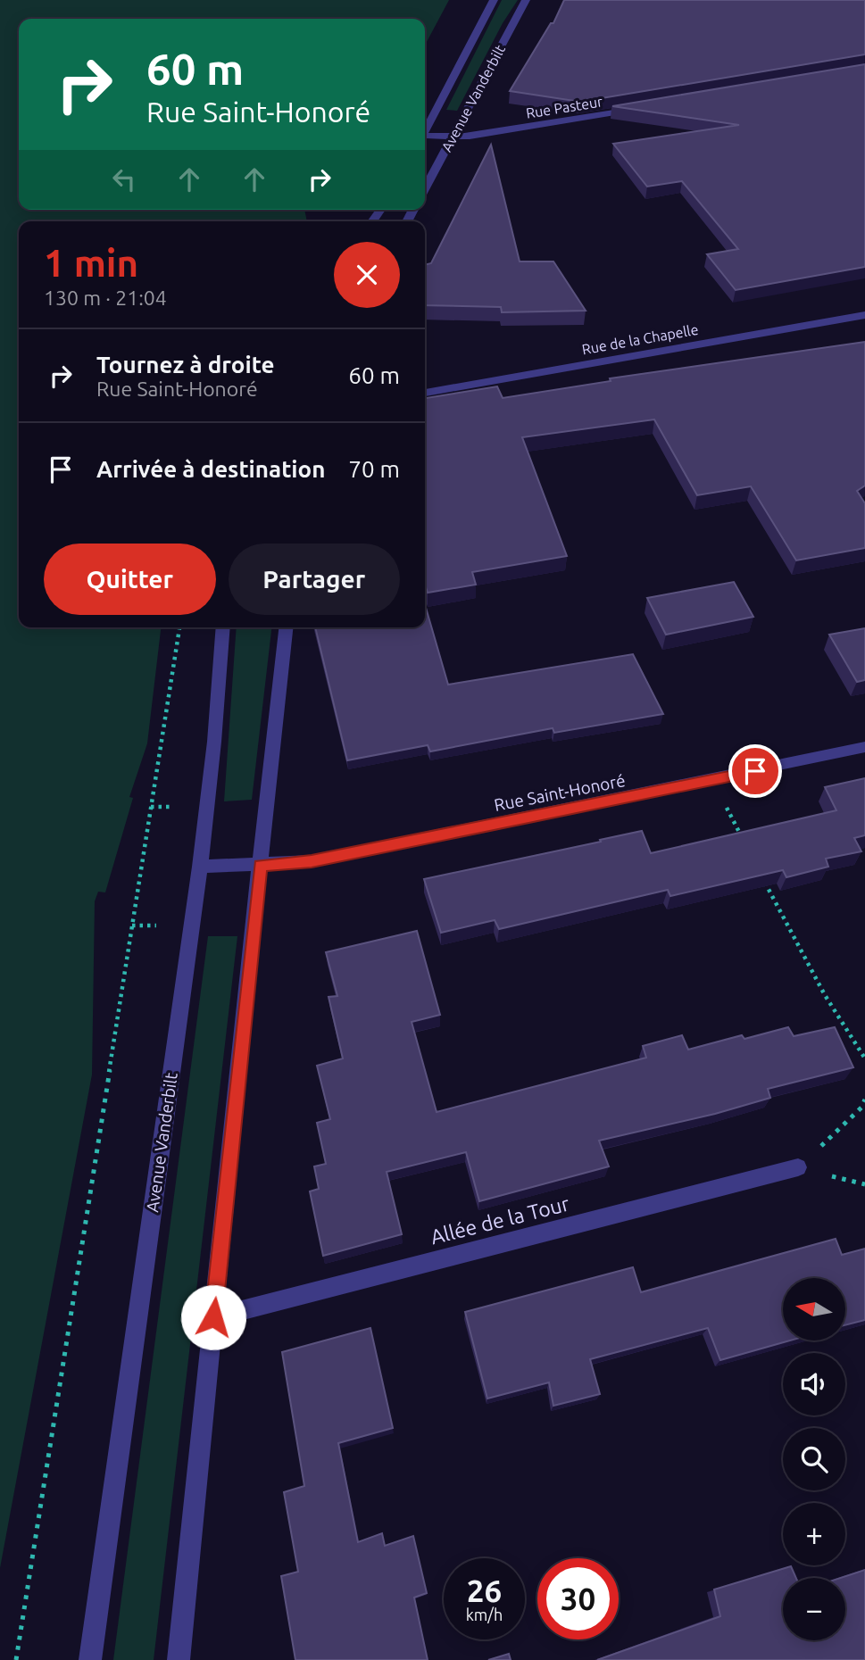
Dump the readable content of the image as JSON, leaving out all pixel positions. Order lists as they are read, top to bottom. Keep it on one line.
{"streets":{"street":["Avenue Vanderbilt","Rue Pasteur","Rue de la Chapelle","Rue Saint-Honoré","Allée de la Tour"]},"crossings":[["Avenue Vanderbilt","Rue Pasteur"],["Avenue Vanderbilt","Rue Saint-Honoré"]],"north":"left","page":{"turn":["60 m","Rue Saint-Honoré"],"heading":["1 min","130 m · 21:04"],"list":[{"name":"Tournez à droite","note":"Rue Saint-Honoré","value":"60 m"},{"name":"Arrivée à destination","value":"70 m"}],"buttons":["Quitter","Partager"],"map_buttons":["+","−"],"speed":"26 km/h","limit":"30"}}
